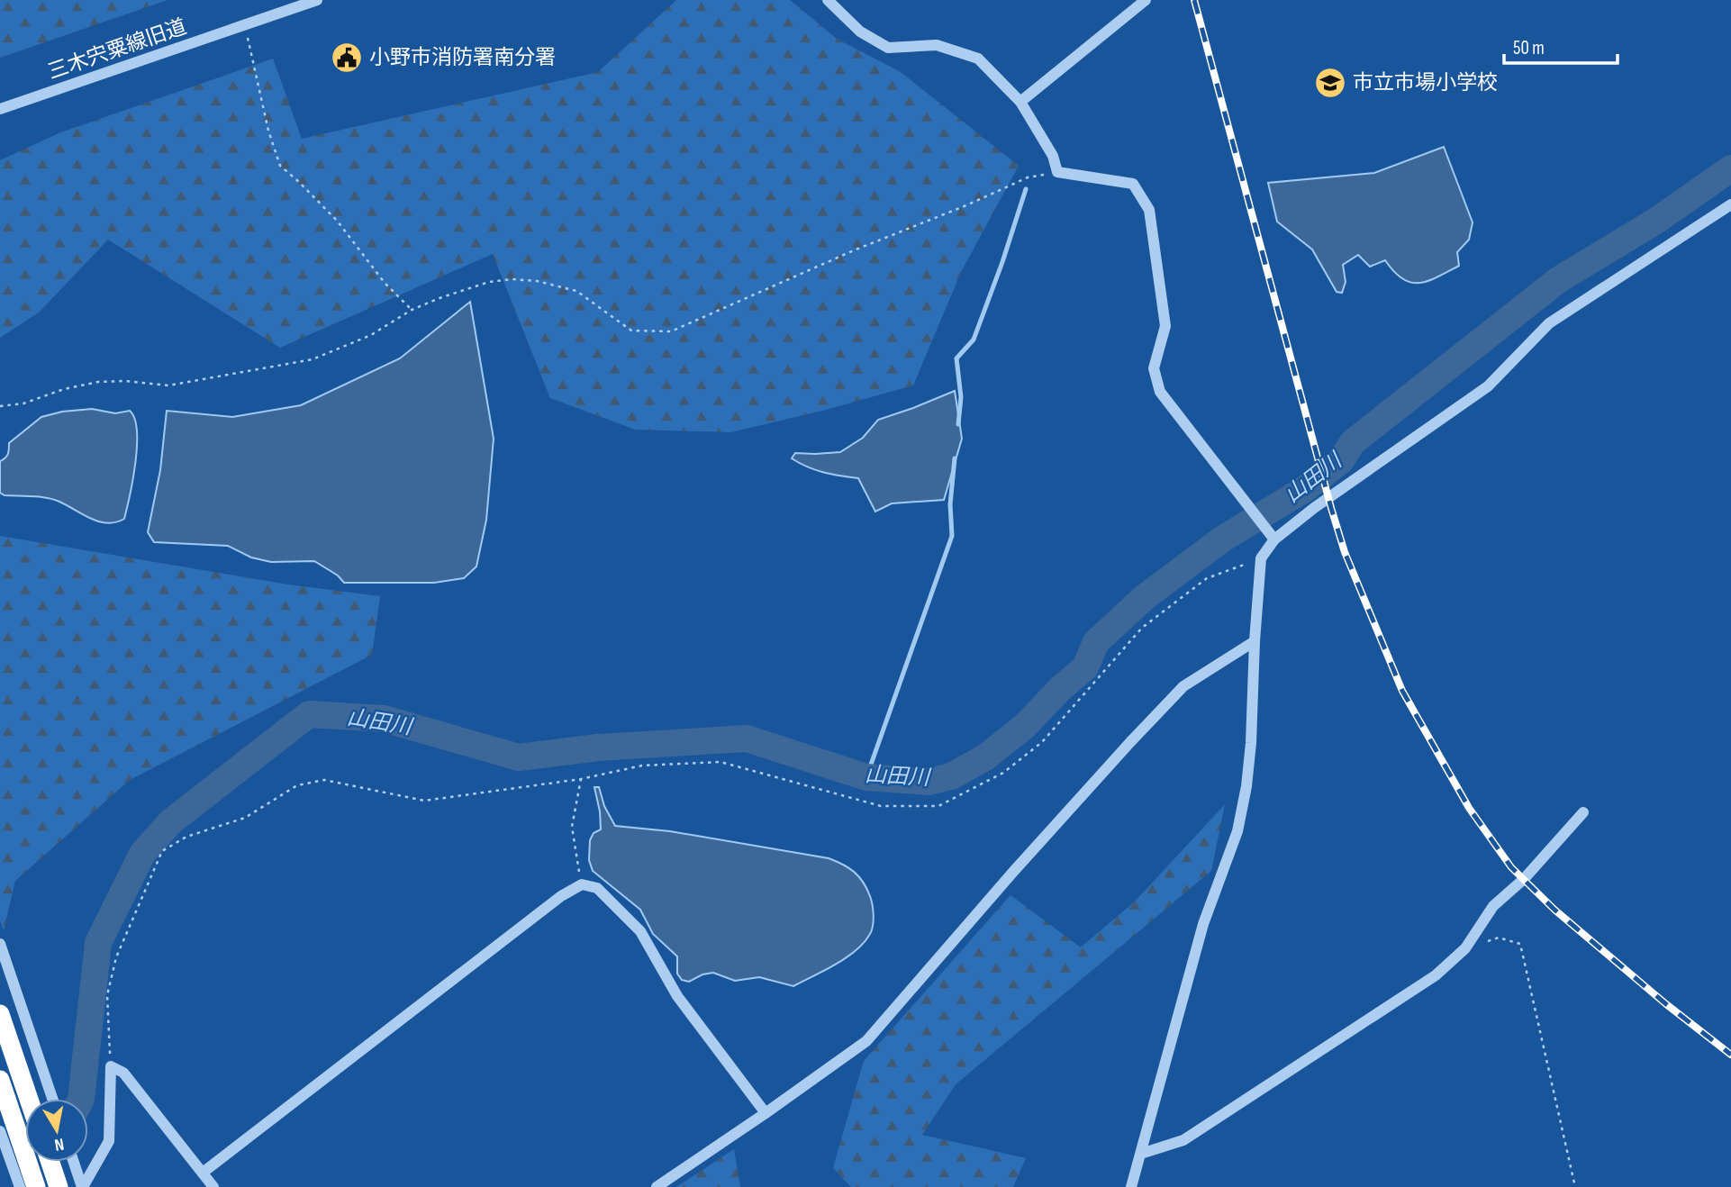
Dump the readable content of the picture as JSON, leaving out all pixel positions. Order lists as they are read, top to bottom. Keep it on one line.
{"streets":{"street":["三木宍粟線旧道"]},"water":["山田川"],"places":{"public building":["小野市消防署南分署"],"school or university":["市立市場小学校"]},"scale_bar":"50 m","north":"bottom"}
